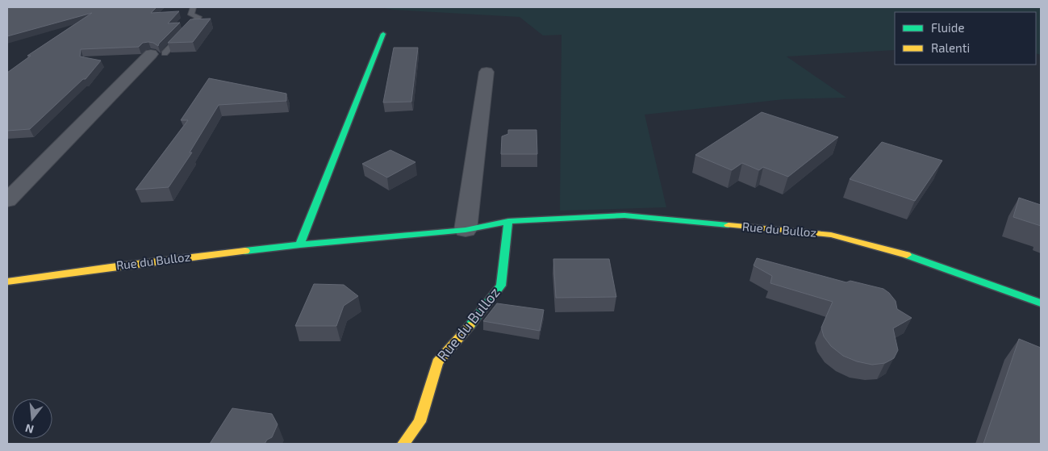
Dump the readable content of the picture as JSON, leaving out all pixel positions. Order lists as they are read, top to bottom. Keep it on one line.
{"streets":{"street":["Rue du Bulloz"]},"legend":["Fluide","Ralenti"],"north":"bottom"}
